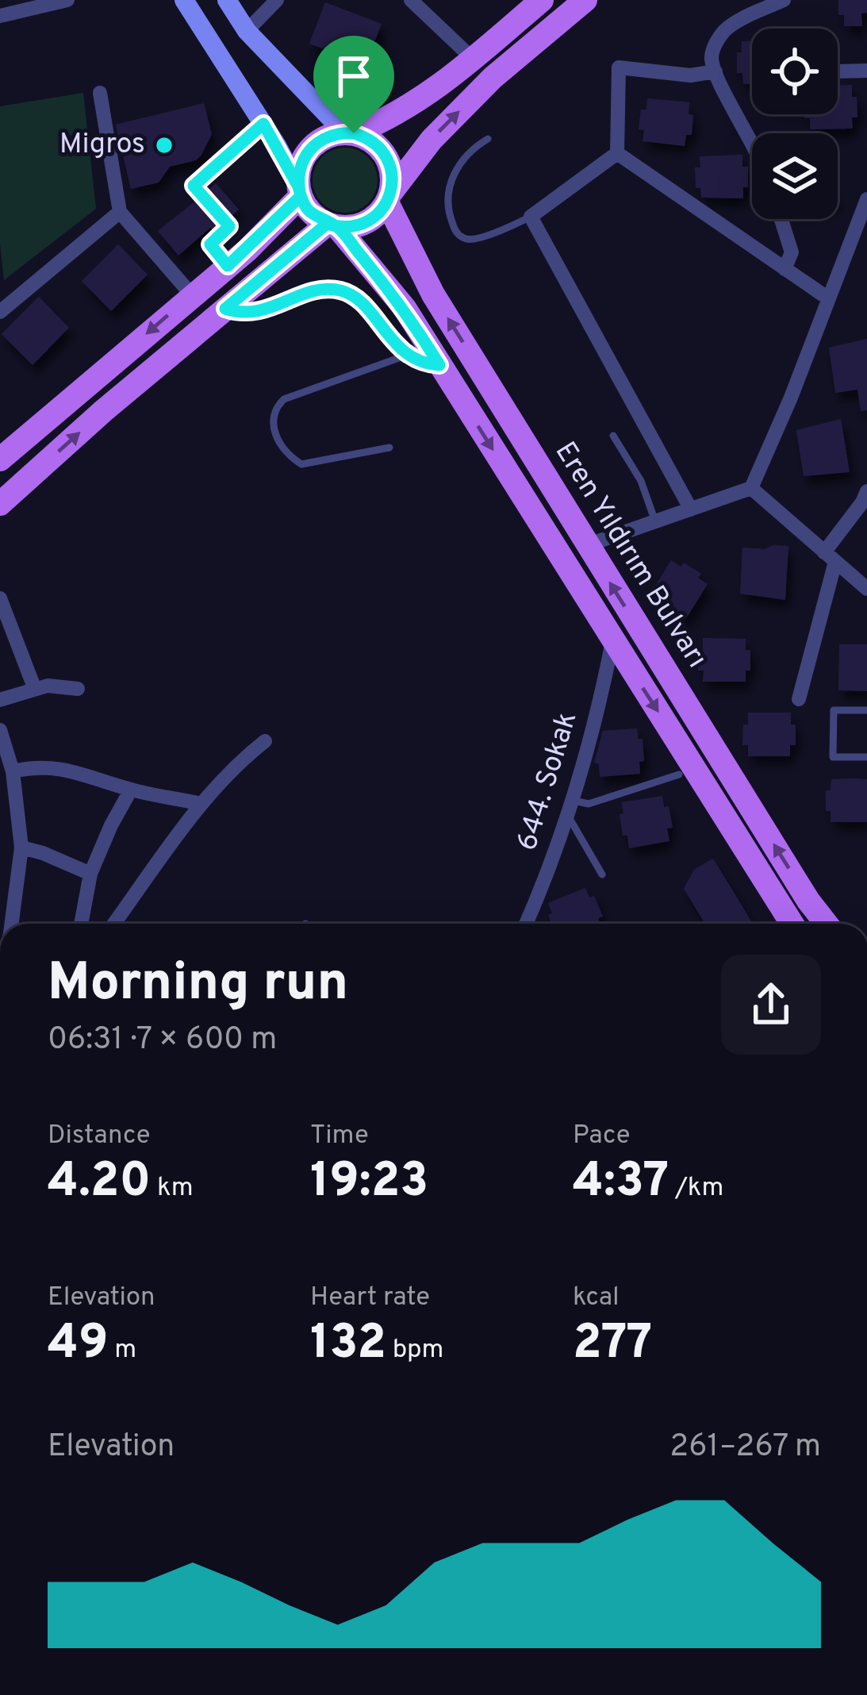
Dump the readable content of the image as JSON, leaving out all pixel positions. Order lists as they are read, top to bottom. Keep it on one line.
{"streets":{"main road":["Eren Yıldırım Bulvarı"],"street":["644. Sokak"]},"crossings":[["Eren Yıldırım Bulvarı","644. Sokak"]],"places":["Migros"],"page":{"heading":["Morning run","06:31 · 7 × 600 m"],"stats":[["Distance","4.20 km"],["Time","19:23"],["Pace","4:37 /km"],["Elevation","49 m"],["Heart rate","132 bpm"],["kcal","277"]],"chart":["Elevation","261–267 m"]}}
